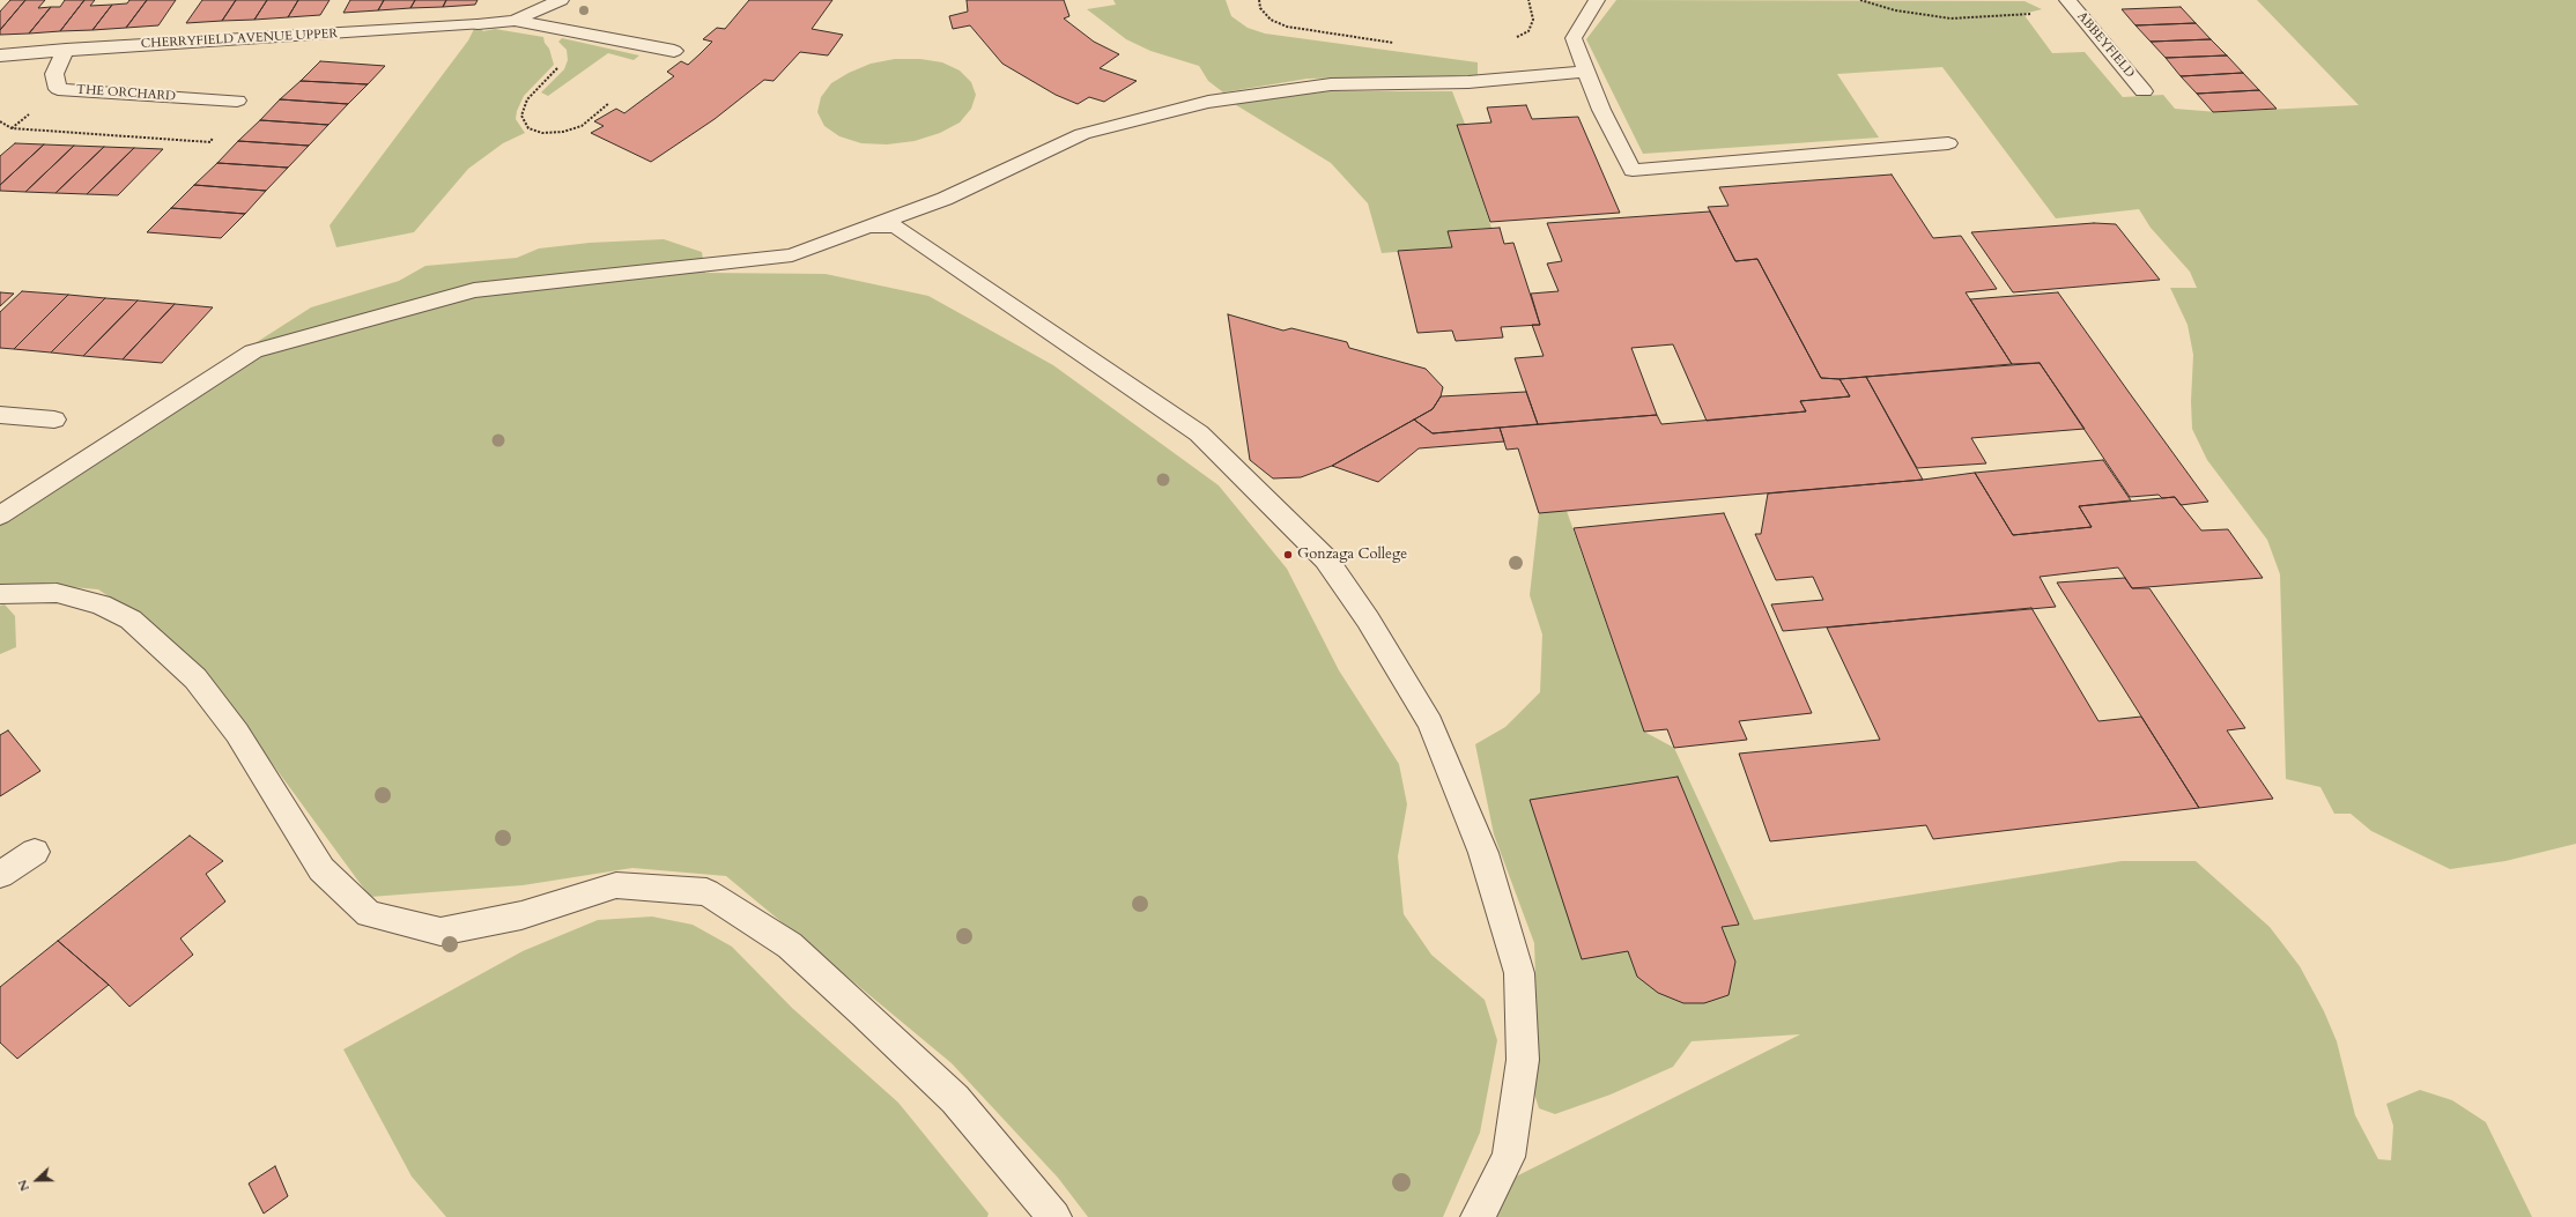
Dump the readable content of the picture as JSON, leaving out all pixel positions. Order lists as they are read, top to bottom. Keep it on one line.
{"streets":{"street":["CHERRYFIELD AVENUE UPPER","ABBEYFIELD","THE ORCHARD"]},"crossings":[["CHERRYFIELD AVENUE UPPER","THE ORCHARD"]],"places":["Gonzaga College"],"north":"left"}
